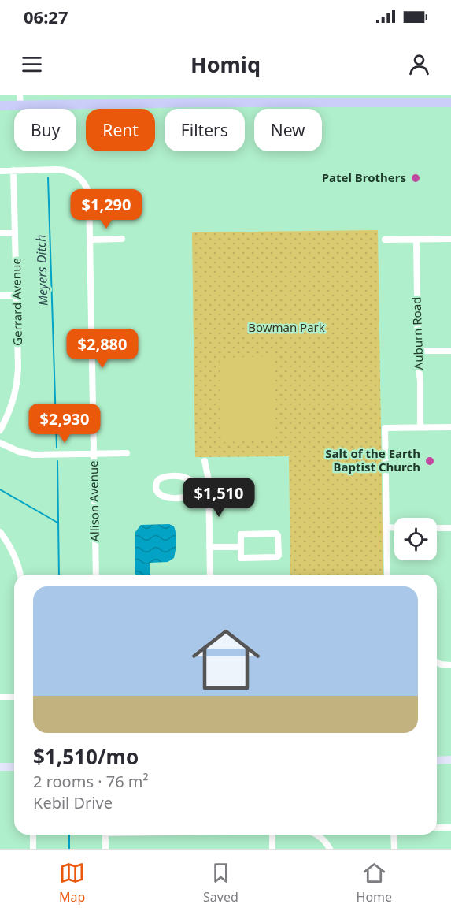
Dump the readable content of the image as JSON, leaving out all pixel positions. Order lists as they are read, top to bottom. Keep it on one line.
{"streets":{"street":["Gerrard Avenue","Auburn Road","Allison Avenue"]},"crossings":[["Gerrard Avenue","Allison Avenue"]],"water":["Meyers Ditch"],"parks":["Bowman Park"],"places":["Patel Brothers","Salt of the Earth Baptist Church"],"page":{"status":"06:27","header":"Homiq","chip":["Buy","Rent","Filters","New"],"price":["$1,290","$2,880","$2,930","$1,510"],"list":[{"name":"$1,510/mo","note":"2 rooms · 76 m² · Kebil Drive"}],"tabs":["Map","Saved","Home"]}}
